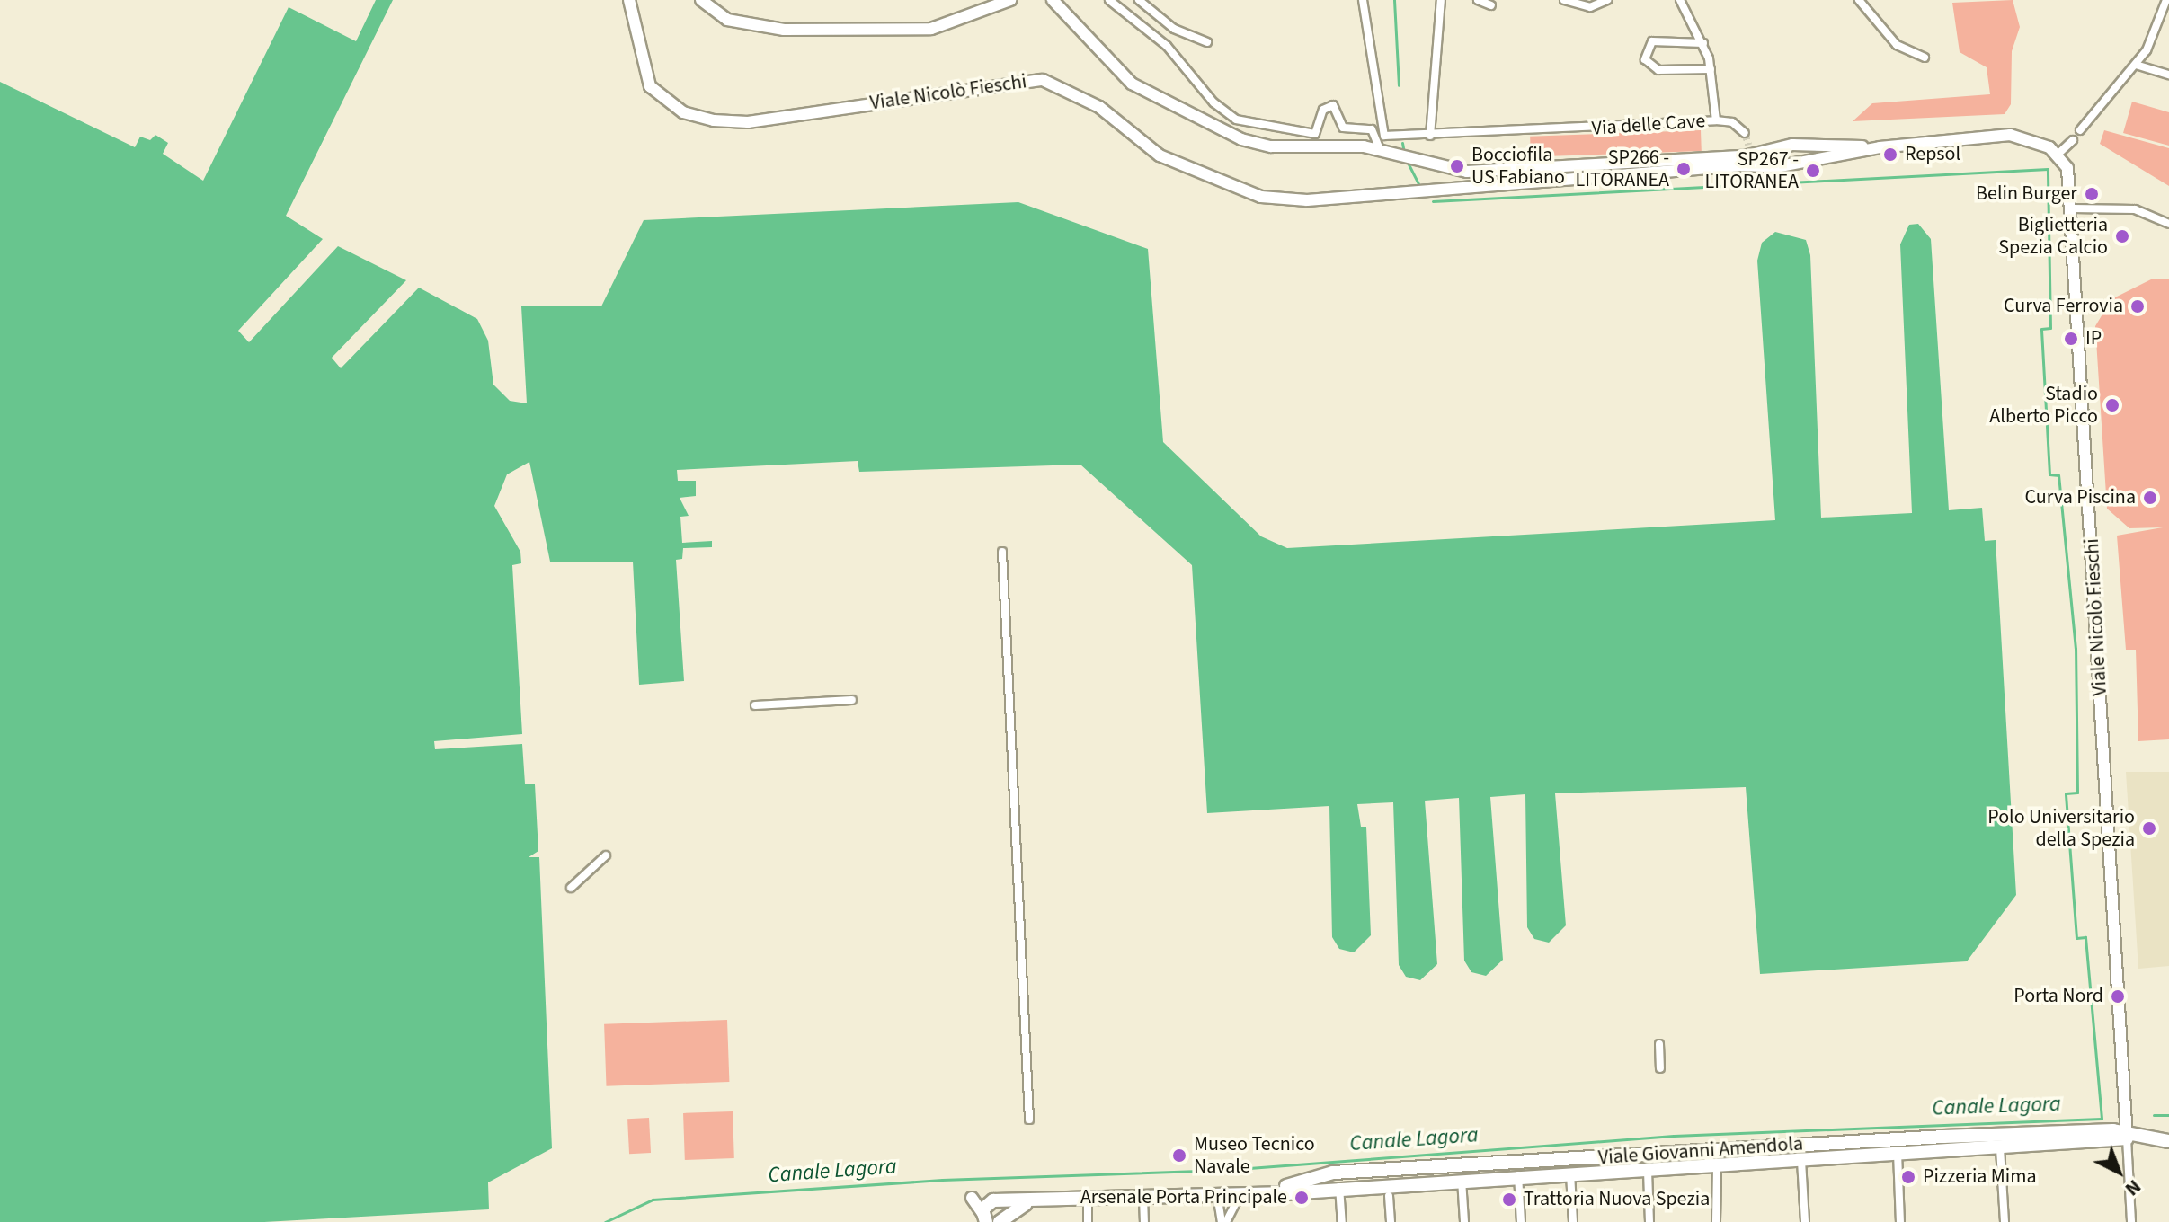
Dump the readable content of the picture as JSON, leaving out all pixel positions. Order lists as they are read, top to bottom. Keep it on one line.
{"streets":{"main road":["Viale Nicolò Fieschi","Viale Giovanni Amendola"],"street":["Via delle Cave"]},"crossings":[["Viale Nicolò Fieschi","Viale Giovanni Amendola"]],"water":["Canale Lagora"],"places":["Repsol","Bocciofila US Fabiano","SP266 - LITORANEA","SP267 - LITORANEA","Belin Burger","Biglietteria Spezia Calcio","Curva Ferrovia","IP","Stadio Alberto Picco","Curva Piscina","Polo Universitario della Spezia","Porta Nord","Museo Tecnico Navale","Pizzeria Mima","Arsenale Porta Principale","Trattoria Nuova Spezia"],"north":"bottom right"}
